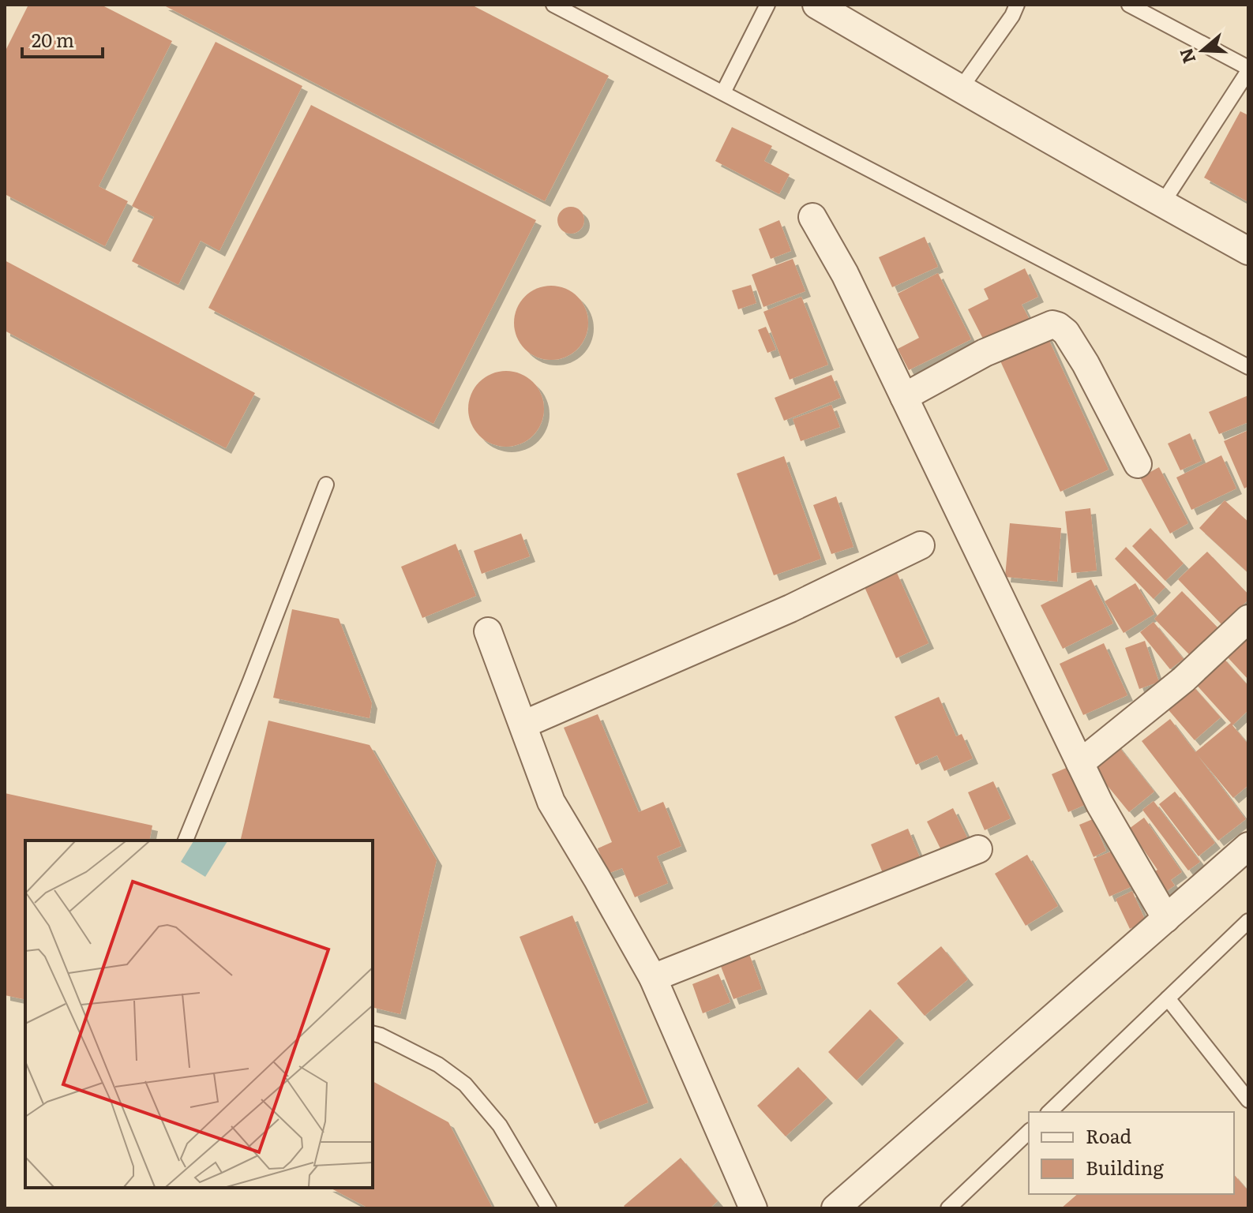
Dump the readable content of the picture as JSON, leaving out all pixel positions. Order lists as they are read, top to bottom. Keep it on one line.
{"legend":["Road","Building"],"scale_bar":"20 m","north":"left"}
